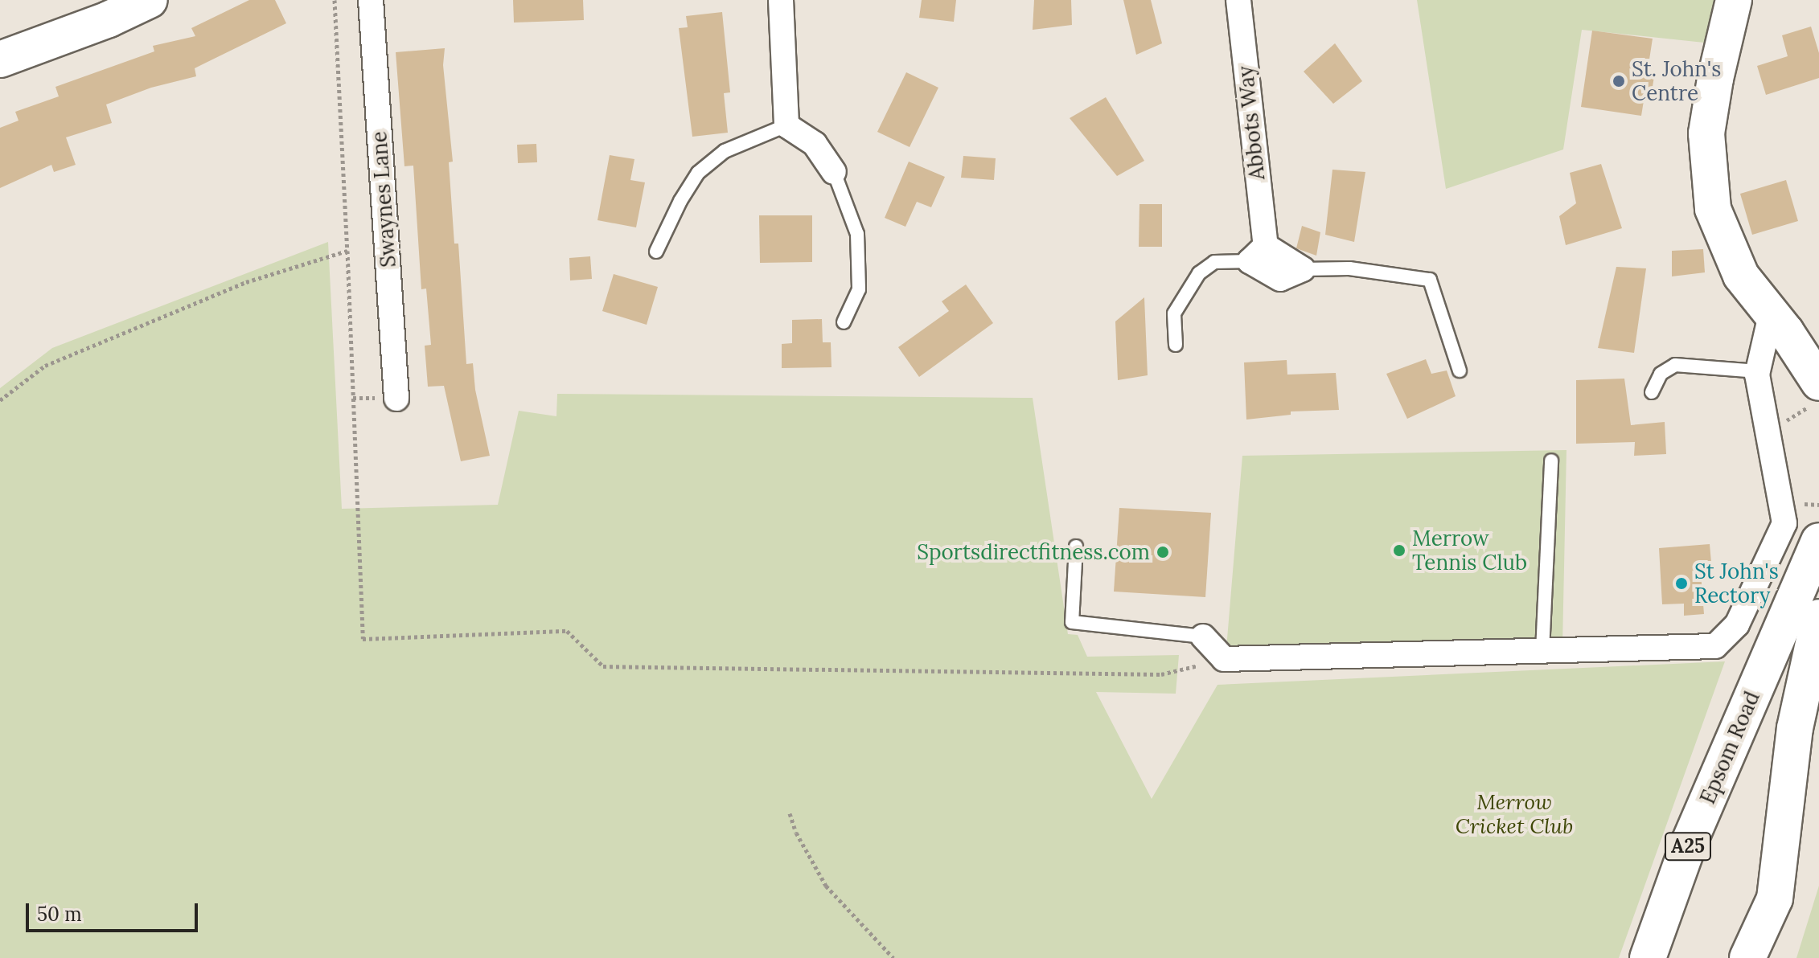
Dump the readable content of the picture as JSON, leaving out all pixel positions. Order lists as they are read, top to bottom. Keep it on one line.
{"streets":{"main road":["Epsom Road","A25"],"street":["Abbots Way","Swaynes Lane"]},"parks":["Merrow Cricket Club"],"places":["St. John's Centre","Merrow Tennis Club","Sportsdirectfitness.com","St John's Rectory"],"scale_bar":"50 m"}
